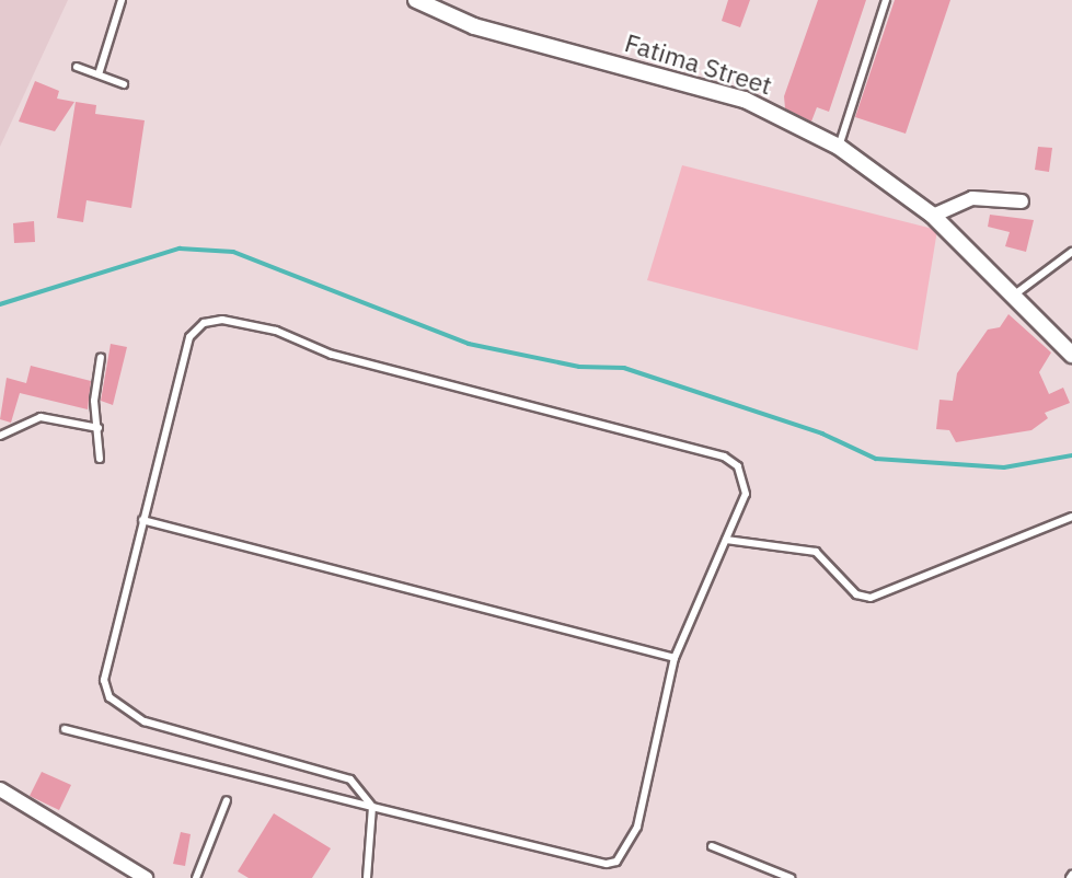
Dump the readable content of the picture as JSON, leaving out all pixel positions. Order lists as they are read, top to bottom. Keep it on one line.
{"streets":{"street":["Fatima Street"]}}
